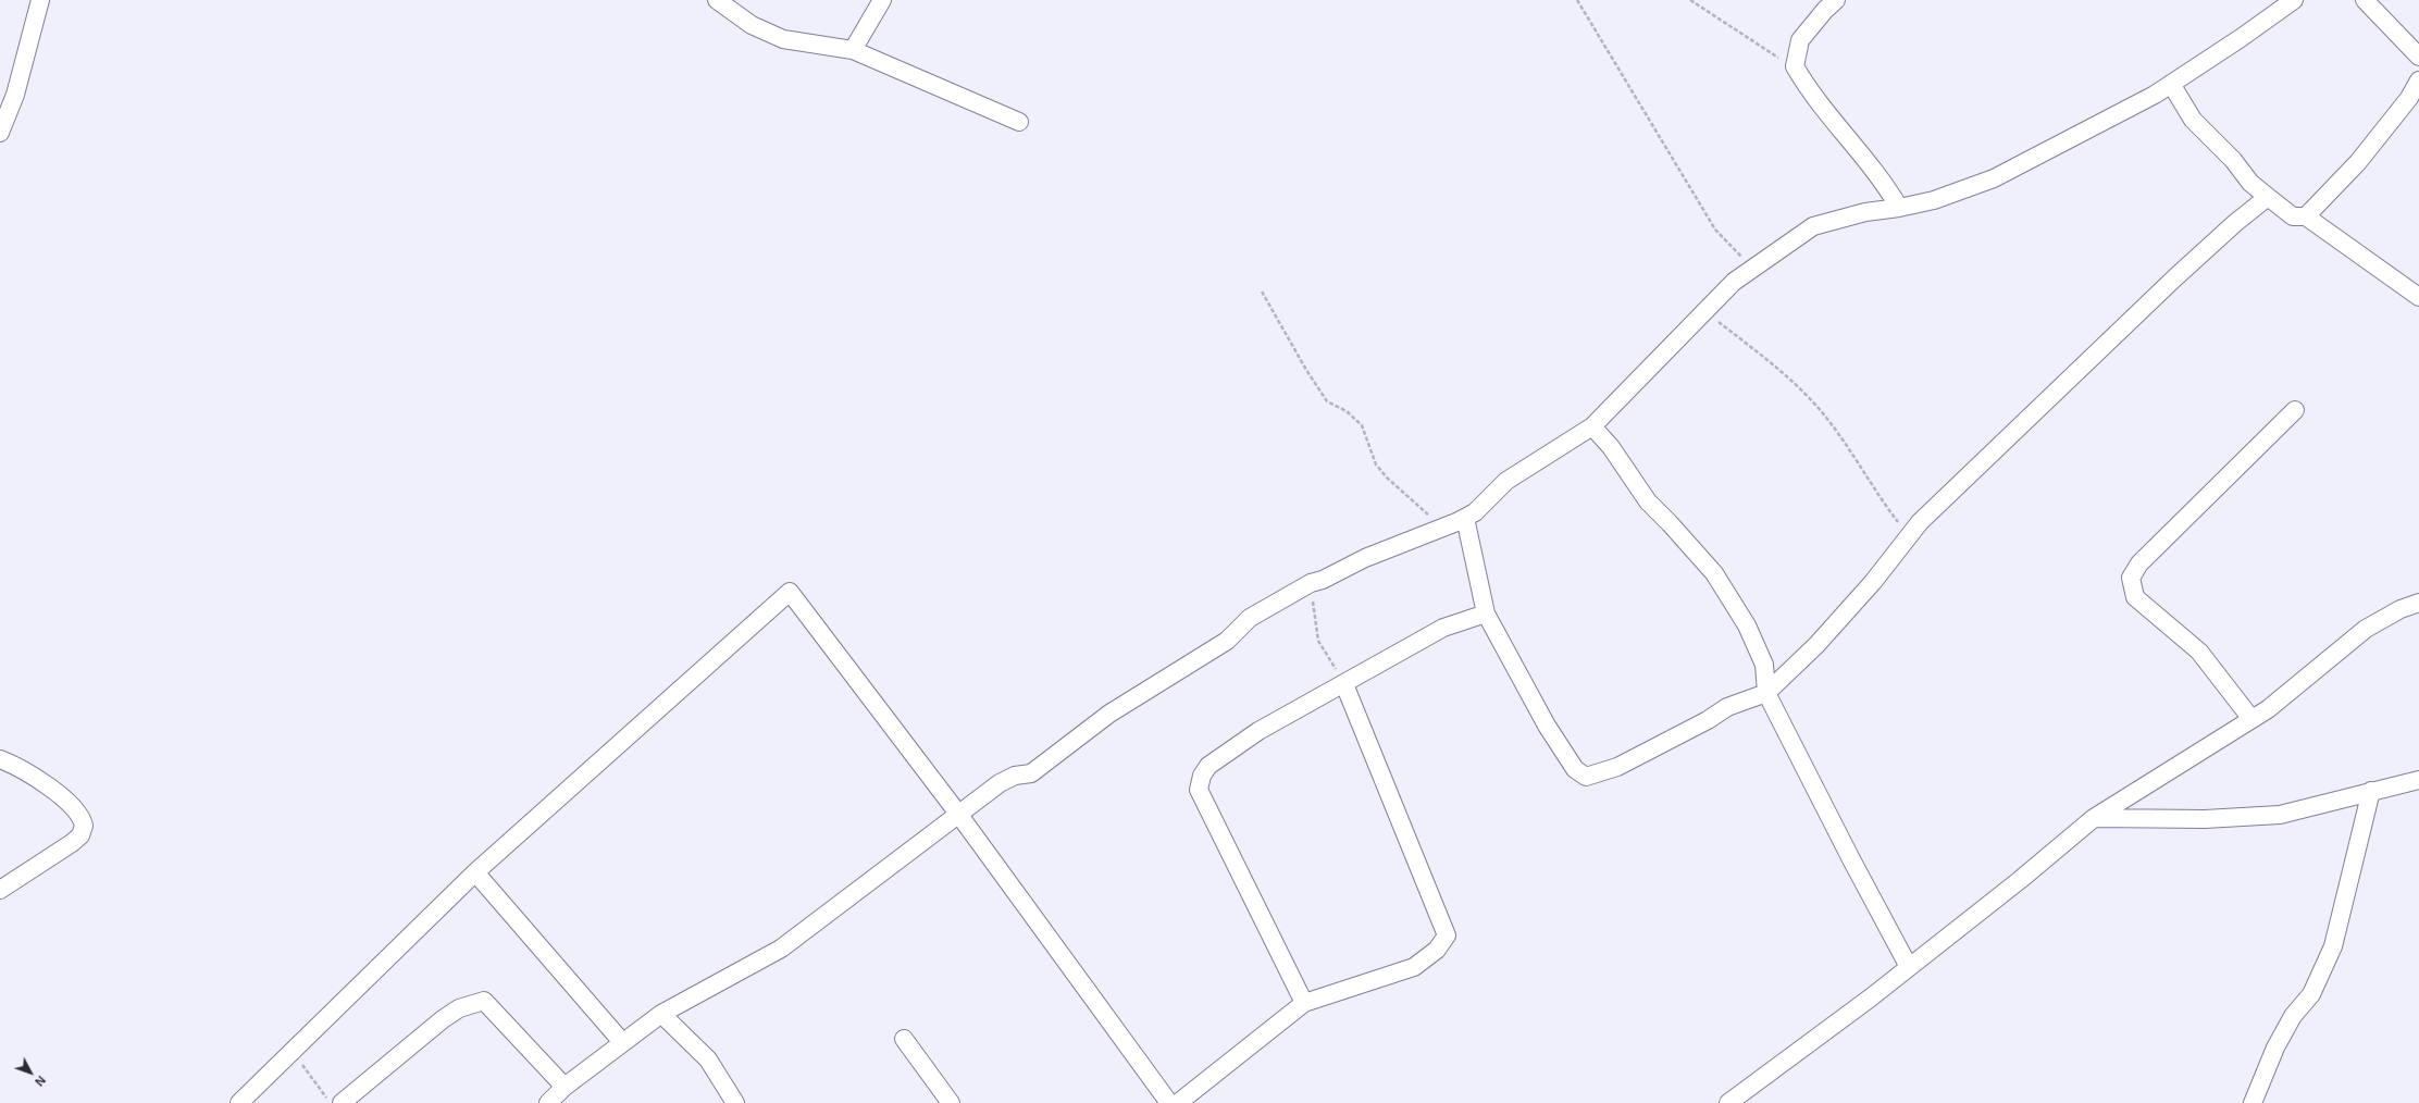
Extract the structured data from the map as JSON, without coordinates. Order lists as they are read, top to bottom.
{
  "north": "bottom right"
}
